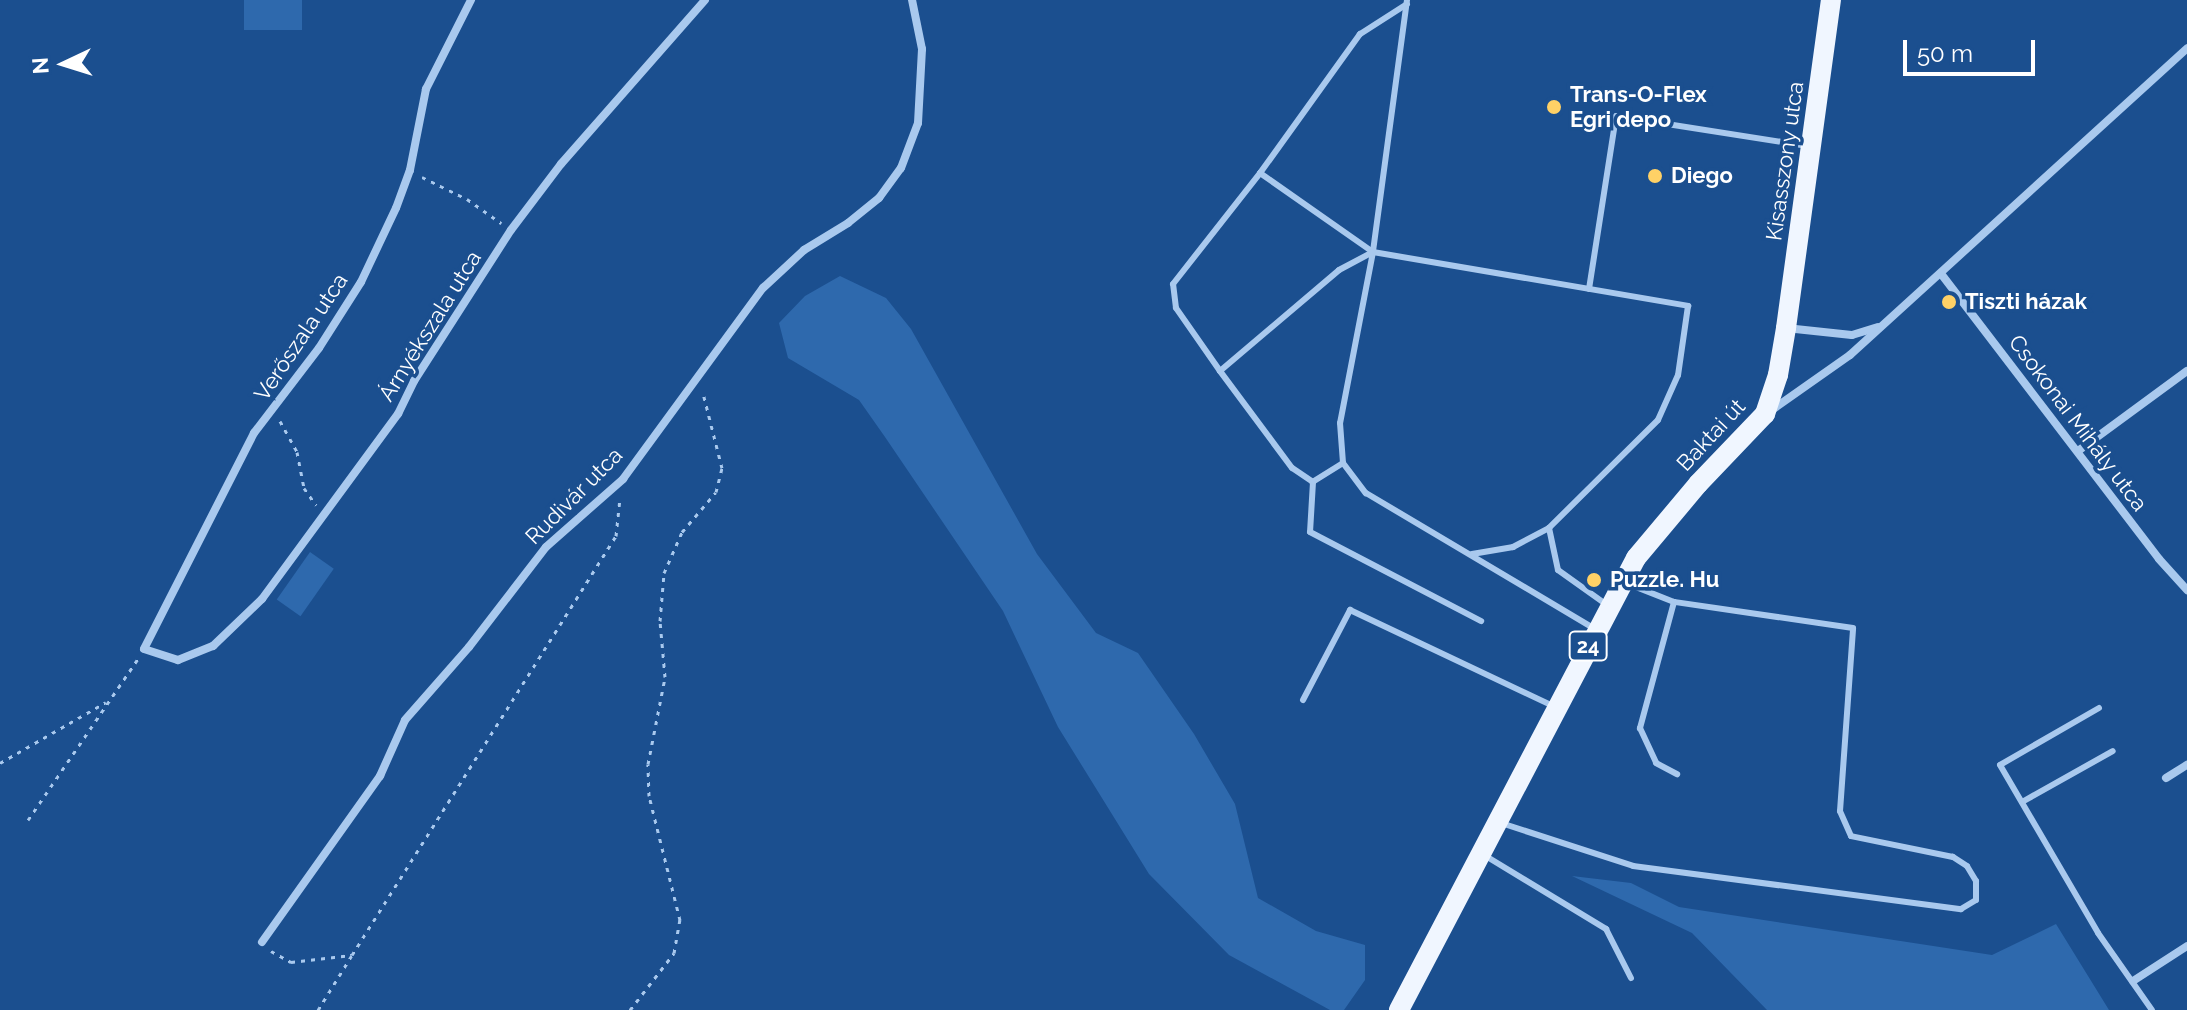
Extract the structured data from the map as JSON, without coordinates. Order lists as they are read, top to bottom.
{
  "streets": {
    "main road": ["Kisasszony utca", "Baktai út", "24"],
    "street": [
      "Árnyékszala utca",
      "Verőszala utca",
      "Csokonai Mihály utca",
      "Rudivár utca"
    ]
  },
  "crossings": [
    ["Kisasszony utca", "Baktai út"],
    ["Árnyékszala utca", "Verőszala utca"]
  ],
  "places": [
    "Trans-O-Flex Egri depo",
    "Diego",
    "Tiszti házak",
    "Puzzle. Hu"
  ],
  "scale_bar": "50 m",
  "north": "left"
}
